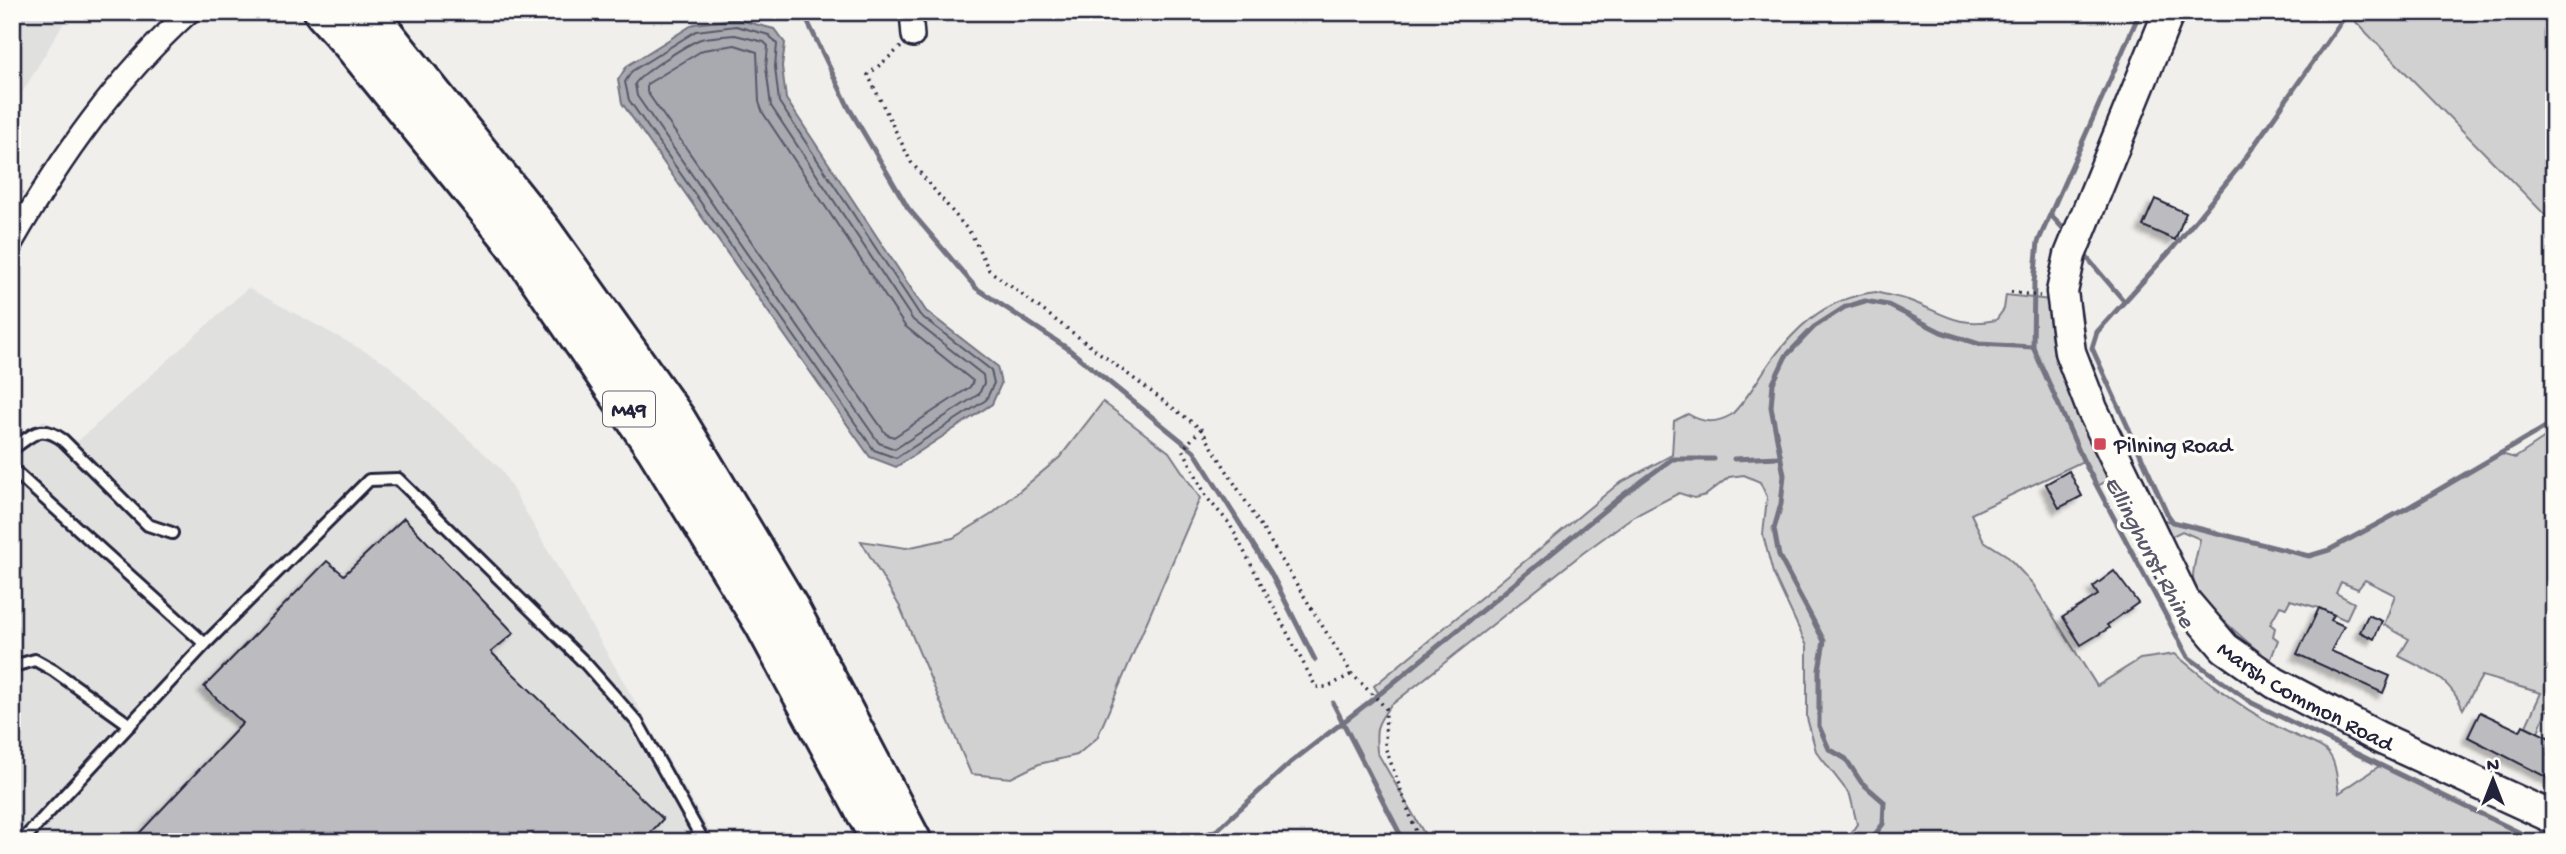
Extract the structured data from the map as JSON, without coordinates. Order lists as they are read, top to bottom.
{
  "streets": {
    "highway": ["M49"],
    "main road": ["Marsh Common Road"]
  },
  "water": ["Ellinghurst Rhine"],
  "places": {
    "transit": ["Pilning Road"]
  },
  "north": "top"
}
